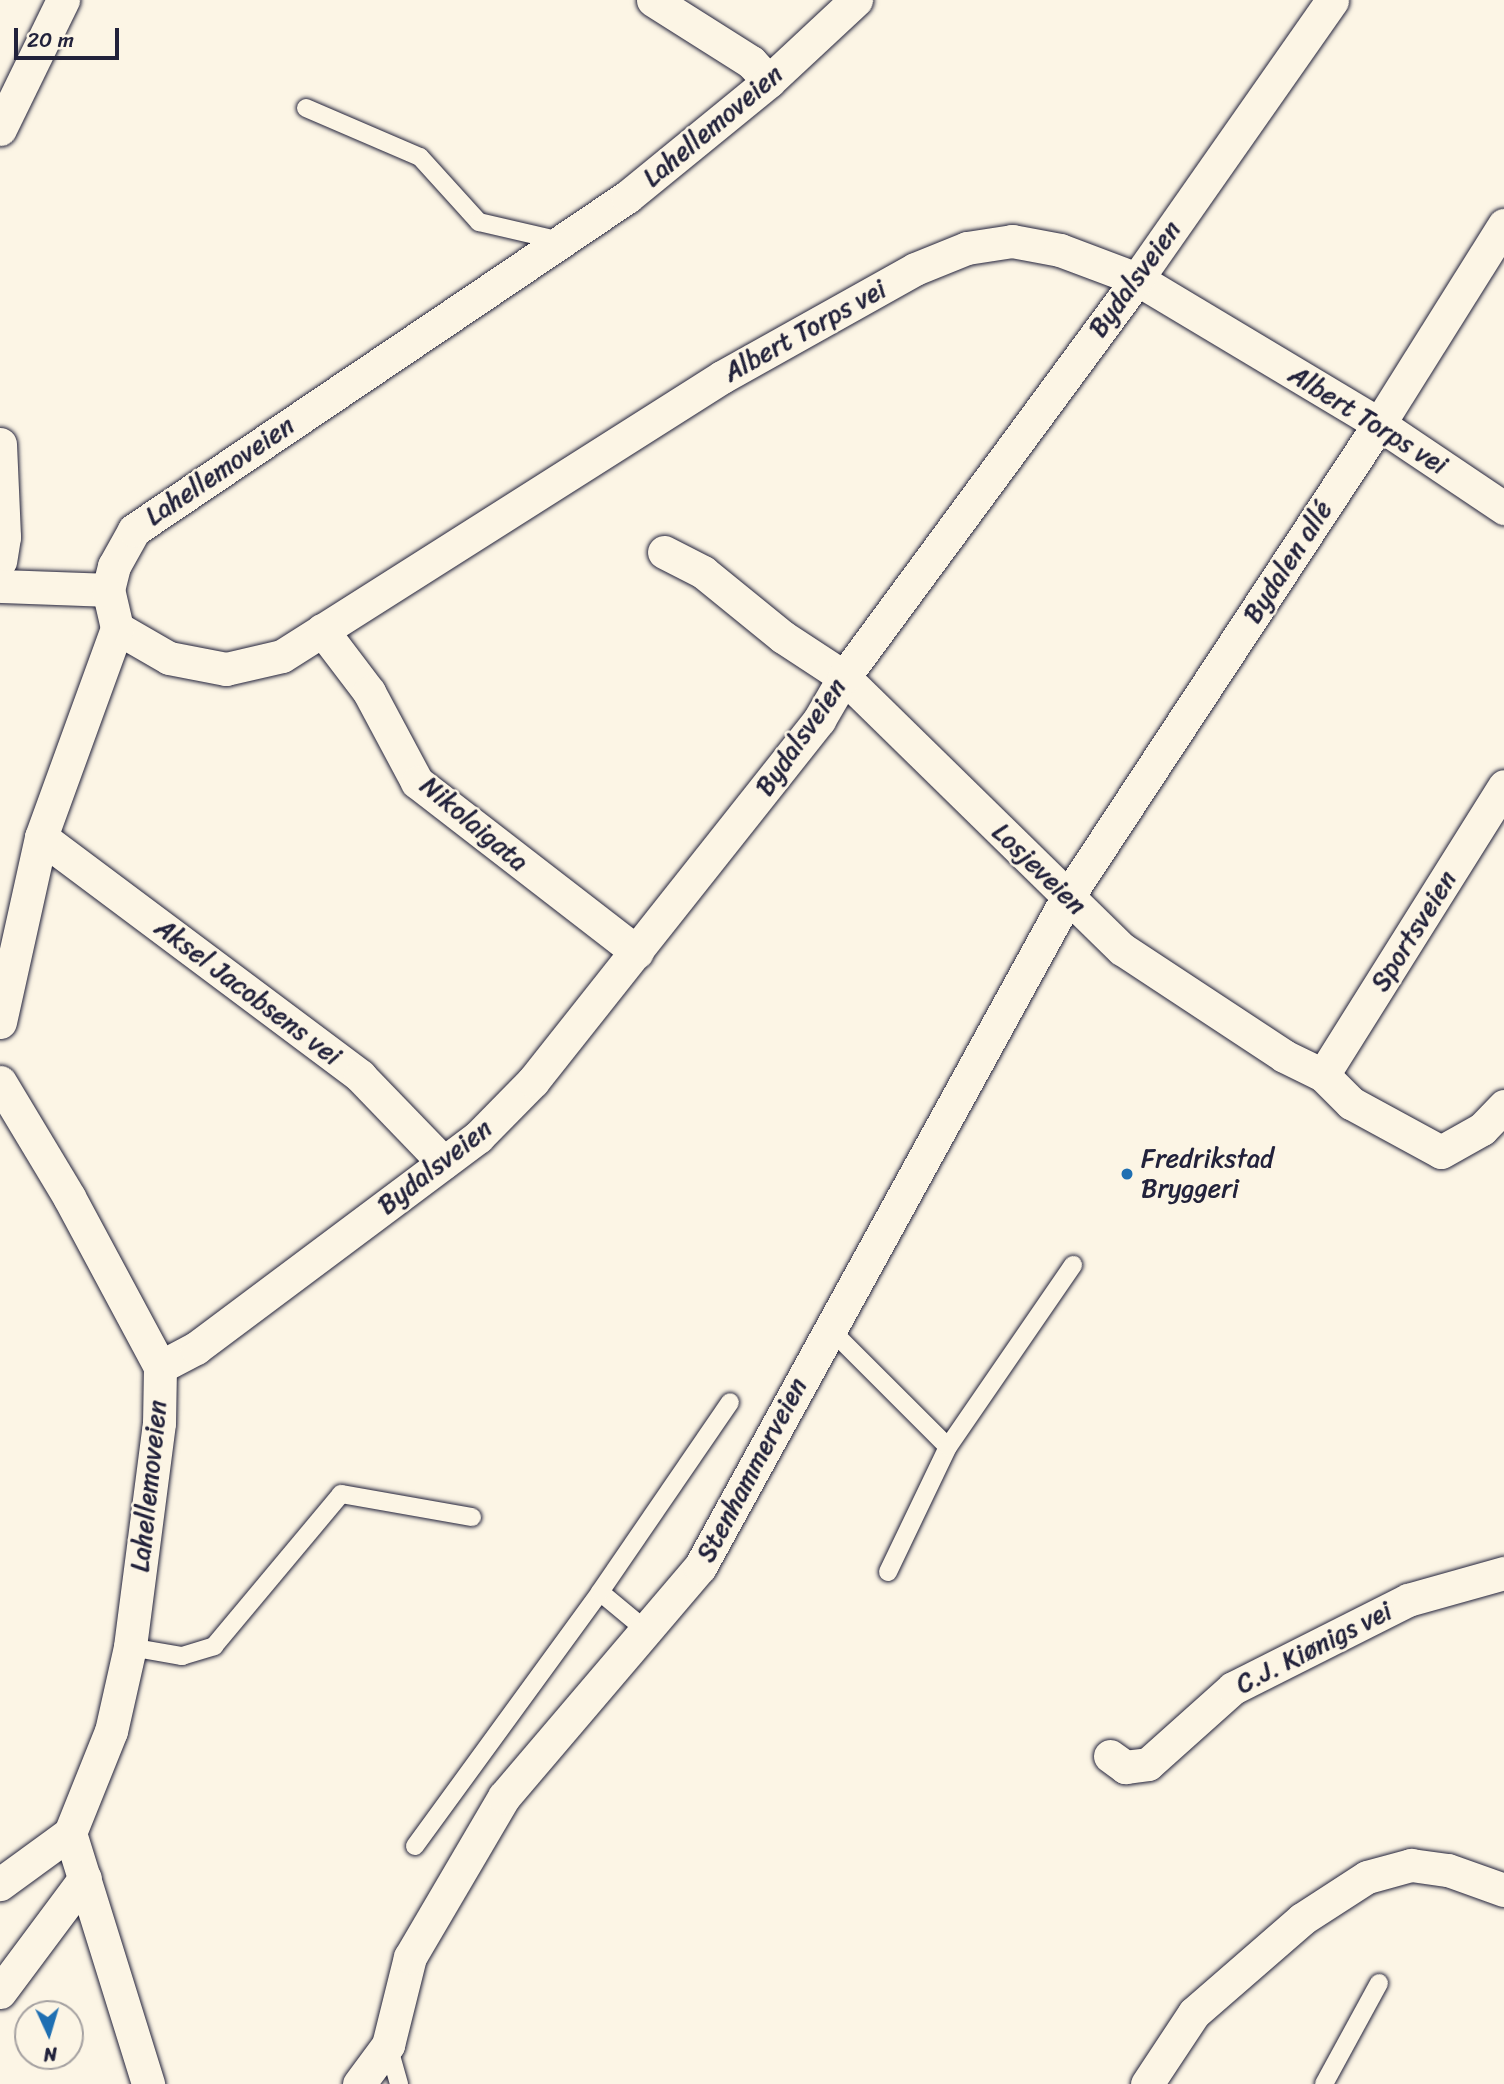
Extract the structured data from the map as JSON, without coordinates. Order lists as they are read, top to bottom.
{
  "streets": {
    "street": [
      "Lahellemoveien",
      "Bydalsveien",
      "Albert Torps vei",
      "Bydalen allé",
      "Nikolaigata",
      "Losjeveien",
      "Sportsveien",
      "Aksel Jacobsens vei",
      "Stenhammerveien",
      "C.J. Kiønigs vei"
    ]
  },
  "crossings": [
    ["Lahellemoveien", "Bydalsveien"],
    ["Bydalsveien", "Albert Torps vei"],
    ["Bydalsveien", "Nikolaigata"],
    ["Bydalsveien", "Losjeveien"],
    ["Bydalsveien", "Aksel Jacobsens vei"],
    ["Albert Torps vei", "Bydalen allé"],
    ["Albert Torps vei", "Nikolaigata"],
    ["Bydalen allé", "Losjeveien"],
    ["Bydalen allé", "Stenhammerveien"],
    ["Losjeveien", "Sportsveien"],
    ["Losjeveien", "Stenhammerveien"]
  ],
  "places": ["Fredrikstad Bryggeri"],
  "scale_bar": "20 m",
  "north": "bottom"
}
